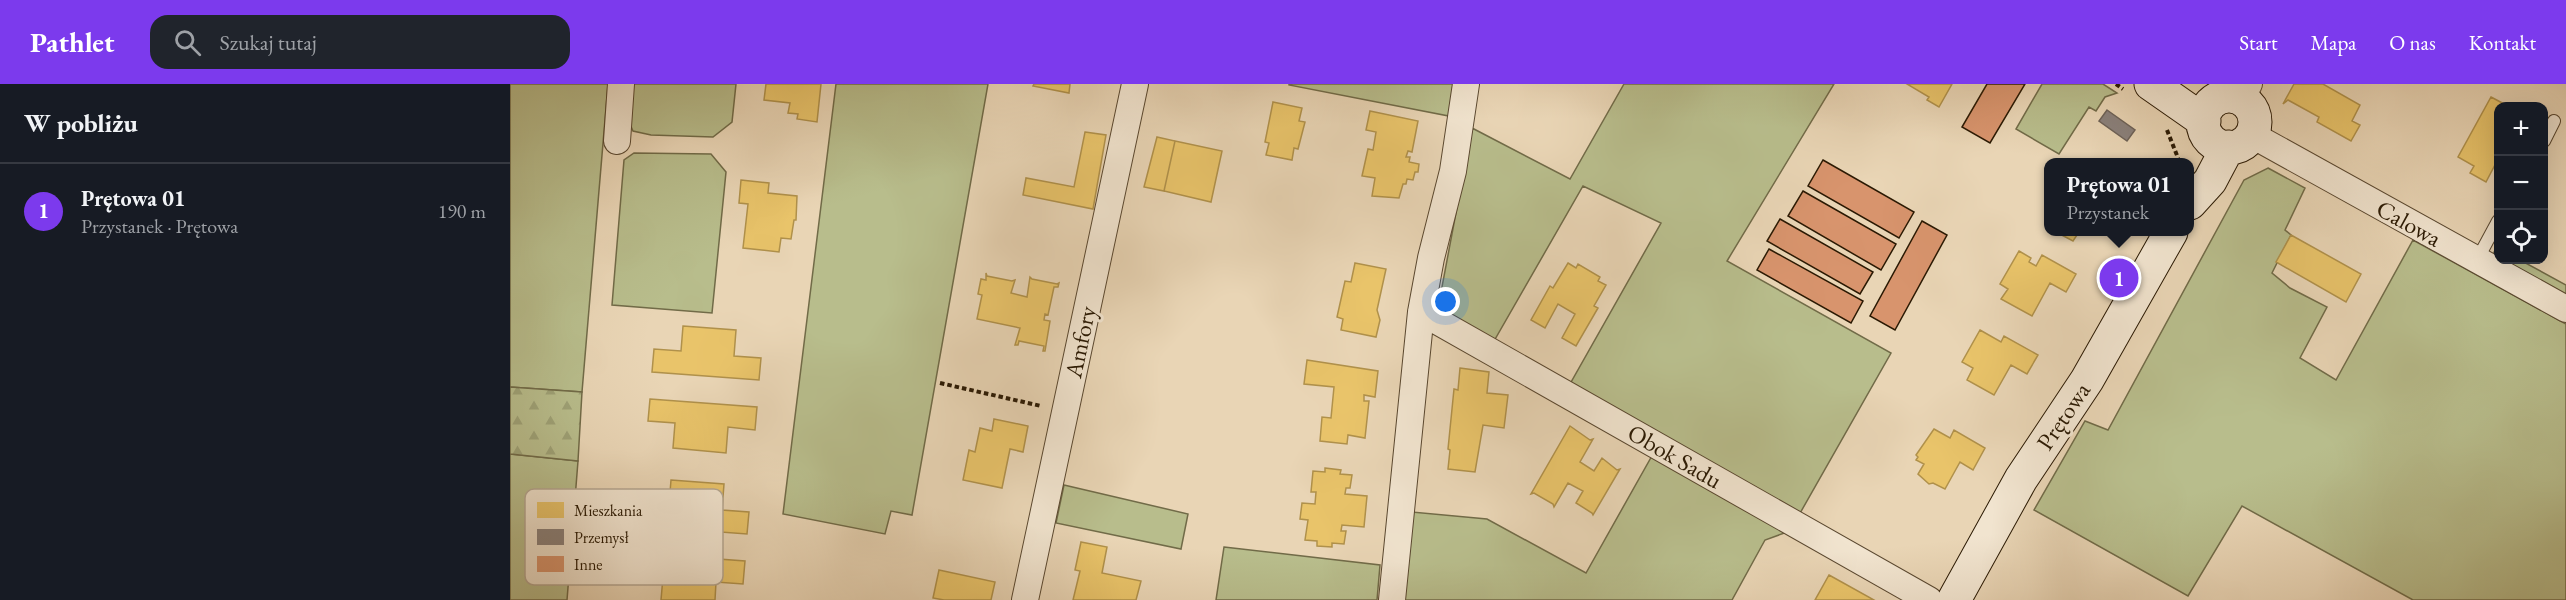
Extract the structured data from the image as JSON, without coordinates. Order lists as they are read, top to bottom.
{
  "streets": {
    "street": [
      "Calowa",
      "Amfory",
      "Prętowa",
      "Obok Sadu"
    ]
  },
  "legend": ["Mieszkania", "Przemysł", "Inne"],
  "page": {
    "header": "Pathlet",
    "search": "Szukaj tutaj",
    "nav": [
      "Start",
      "Mapa",
      "O nas",
      "Kontakt"
    ],
    "heading": "W pobliżu",
    "map_buttons": ["+", "−"],
    "popup": ["Prętowa 01", "Przystanek"],
    "list": [
      {
        "mark": "1",
        "name": "Prętowa 01",
        "note": "Przystanek · Prętowa",
        "value": "190 m"
      }
    ],
    "pins": "1"
  }
}
